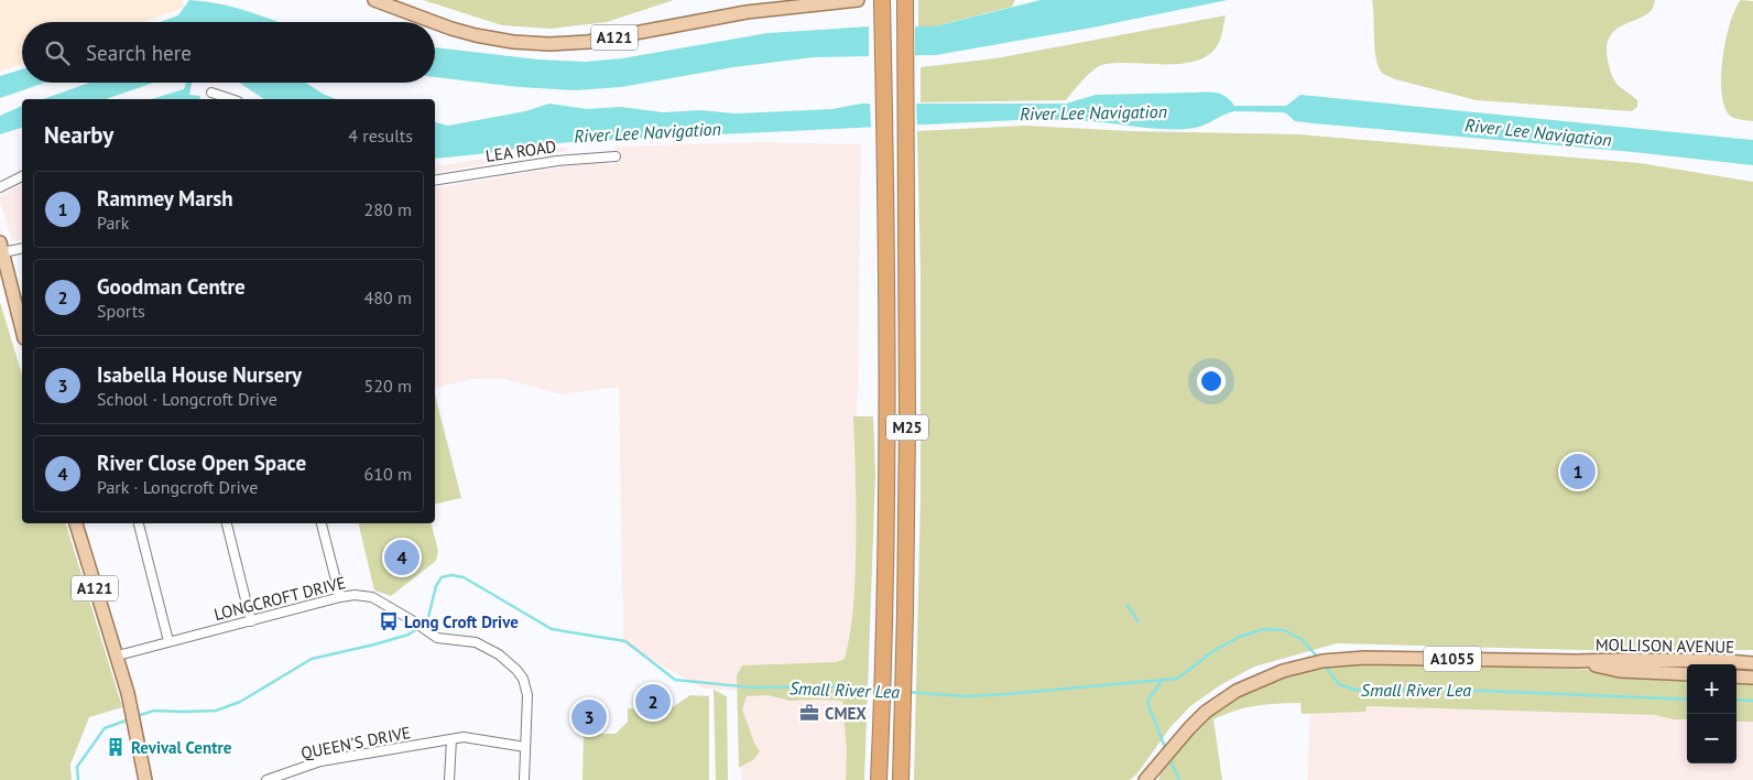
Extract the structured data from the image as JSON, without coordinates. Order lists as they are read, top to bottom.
{
  "streets": {
    "highway": ["M25"],
    "main road": ["A121", "MOLLISON AVENUE", "A1055"],
    "street": ["LEA ROAD", "LONGCROFT DRIVE", "QUEEN'S DRIVE"]
  },
  "crossings": [
    ["A121", "LONGCROFT DRIVE"],
    ["LONGCROFT DRIVE", "QUEEN'S DRIVE"]
  ],
  "water": ["River Lee Navigation", "Small River Lea"],
  "places": {
    "bus stop": ["Long Croft Drive"],
    "office": ["CMEX"],
    "building": ["Revival Centre"]
  },
  "page": {
    "search": "Search here",
    "heading": ["Nearby", "4 results"],
    "list": [
      {
        "mark": "1",
        "name": "Rammey Marsh",
        "note": "Park",
        "value": "280 m"
      },
      {
        "mark": "2",
        "name": "Goodman Centre",
        "note": "Sports",
        "value": "480 m"
      },
      {
        "mark": "3",
        "name": "Isabella House Nursery",
        "note": "School · Longcroft Drive",
        "value": "520 m"
      },
      {
        "mark": "4",
        "name": "River Close Open Space",
        "note": "Park · Longcroft Drive",
        "value": "610 m"
      }
    ],
    "pins": [
      "1",
      "4",
      "2",
      "3"
    ],
    "map_buttons": ["+", "−"]
  }
}
